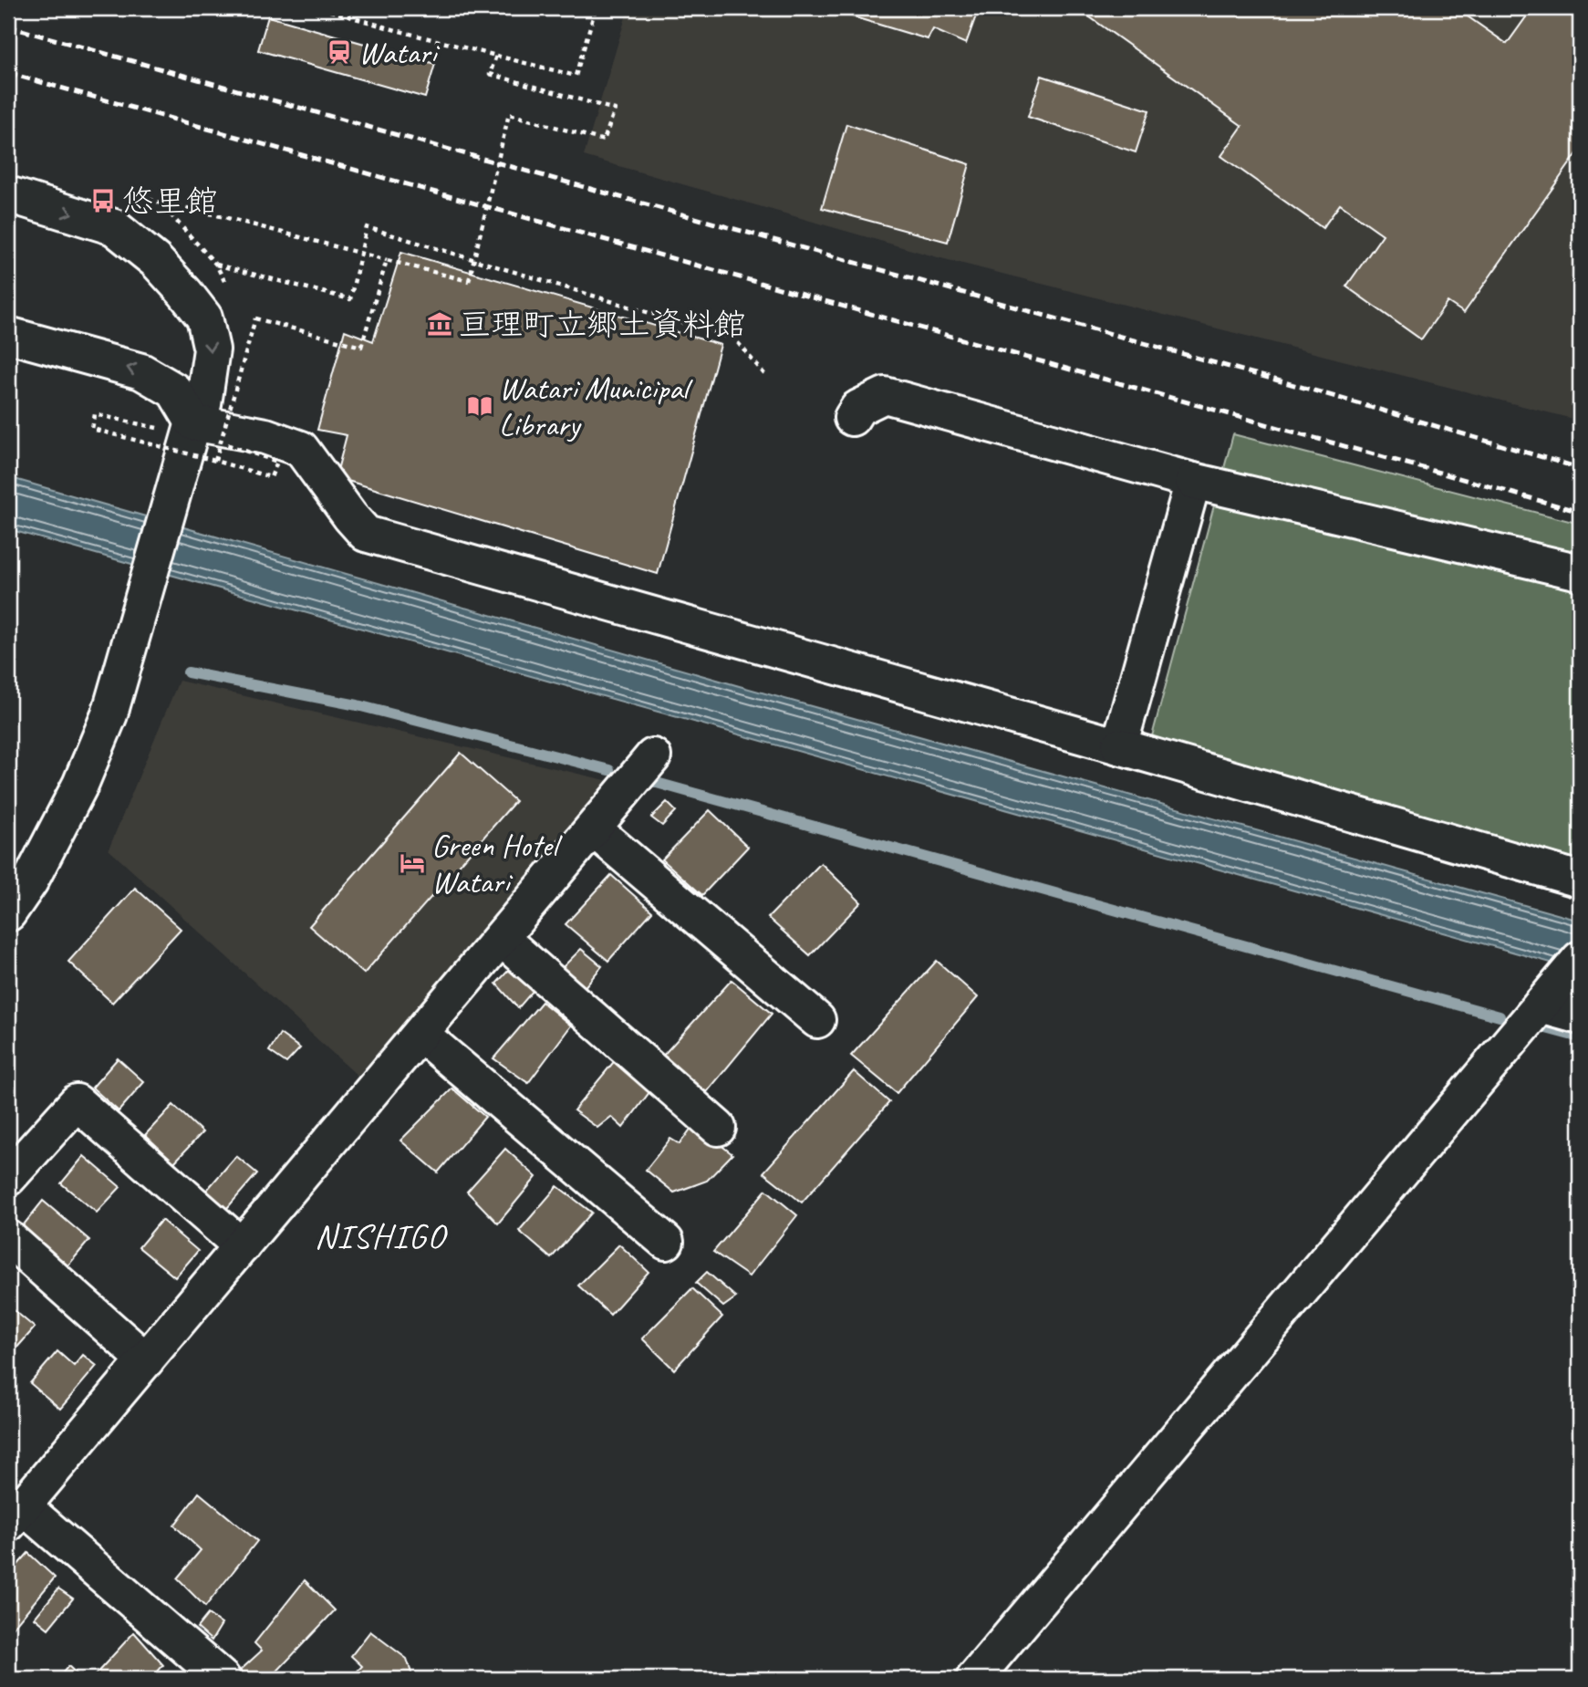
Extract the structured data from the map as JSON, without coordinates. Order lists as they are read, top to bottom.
{
  "districts": ["NISHIGO"],
  "places": {
    "station": ["Watari"],
    "bus stop": ["悠里館"],
    "museum": ["亘理町立郷土資料館"],
    "library": ["Watari Municipal Library"],
    "hotel": ["Green Hotel Watari"]
  }
}
